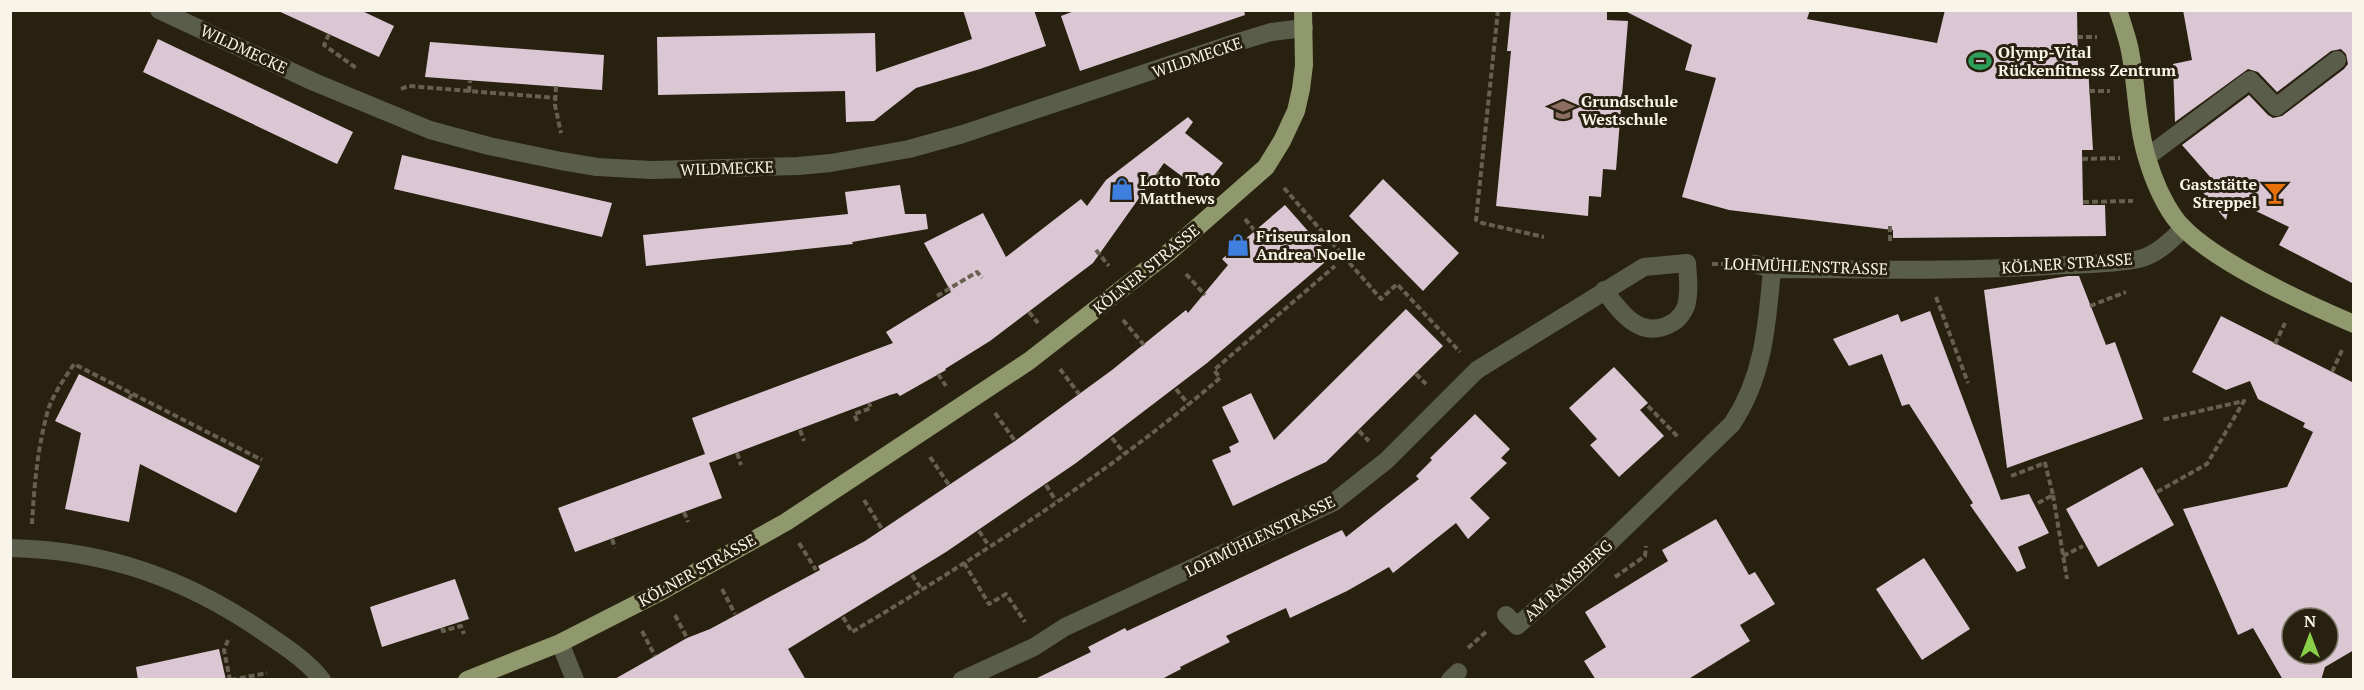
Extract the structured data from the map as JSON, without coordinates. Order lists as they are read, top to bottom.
{
  "streets": {
    "main road": ["KÖLNER STRASSE"],
    "street": ["WILDMECKE", "LOHMÜHLENSTRASSE", "AM RAMSBERG"]
  },
  "crossings": [
    ["WILDMECKE", "KÖLNER STRASSE"],
    ["KÖLNER STRASSE", "LOHMÜHLENSTRASSE"],
    ["LOHMÜHLENSTRASSE", "AM RAMSBERG"]
  ],
  "places": {
    "sports": ["Olymp-Vital Rückenfitness Zentrum"],
    "school or university": ["Grundschule Westschule"],
    "shop": ["Lotto Toto Matthews", "Friseursalon Andrea Noelle"],
    "bar": ["Gaststätte Streppel"]
  },
  "north": "top"
}
